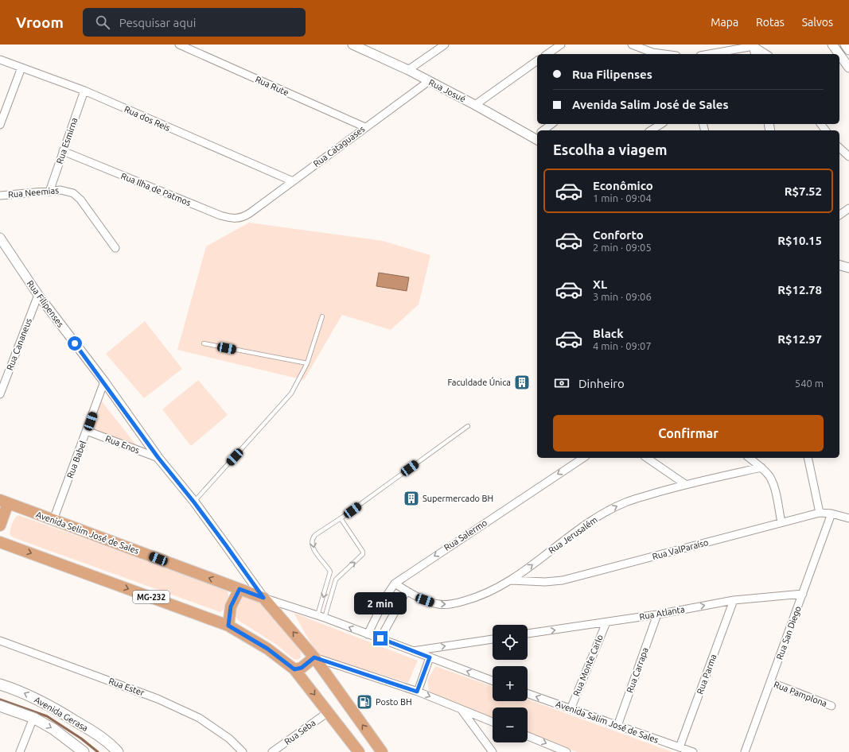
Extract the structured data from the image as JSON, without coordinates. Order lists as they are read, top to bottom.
{
  "streets": {
    "main road": ["Avenida Selim José de Sales", "MG-232", "Avenida Gerasa"],
    "street": [
      "Rua Rute",
      "Rua Josué",
      "Rua dos Reis",
      "Rua Esmirna",
      "Rua Cataguases",
      "Rua Ilha de Patmos",
      "Rua Neemias",
      "Rua Filipenses",
      "Rua Cananeus",
      "Rua Enos",
      "Rua Babel",
      "Rua Salermo",
      "Rua Jerusalém",
      "Rua ValParaíso",
      "Rua Atlanta",
      "Rua San Diego",
      "Rua Monte Carlo",
      "Rua Carrapa",
      "Rua Parma",
      "Rua Ester",
      "Rua Pamplona",
      "Avenida Salim José de Sales",
      "Rua Seba"
    ]
  },
  "crossings": [
    ["Rua Rute", "Rua Cataguases"],
    ["Rua Josué", "Rua Cataguases"],
    ["Rua dos Reis", "Rua Esmirna"],
    ["Rua dos Reis", "Rua Cataguases"],
    ["Rua Esmirna", "Rua Ilha de Patmos"],
    ["Rua Esmirna", "Rua Neemias"],
    ["Rua Cataguases", "Rua Ilha de Patmos"],
    ["Rua Filipenses", "Rua Cananeus"],
    ["Rua Filipenses", "Rua Enos"],
    ["Rua Filipenses", "Rua Babel"],
    ["Rua Filipenses", "Avenida Selim José de Sales"],
    ["Rua Enos", "Rua Babel"],
    ["Rua Babel", "Avenida Selim José de Sales"],
    ["Rua Salermo", "Rua Jerusalém"],
    ["Rua Jerusalém", "Rua ValParaíso"],
    ["Rua ValParaíso", "Rua San Diego"],
    ["MG-232", "Rua Seba"],
    ["Rua Atlanta", "Rua San Diego"],
    ["Rua Atlanta", "Rua Monte Carlo"],
    ["Rua Atlanta", "Rua Carrapa"],
    ["Rua Atlanta", "Rua Parma"],
    ["Rua San Diego", "Rua Pamplona"],
    ["Rua Monte Carlo", "Avenida Salim José de Sales"],
    ["Rua Carrapa", "Avenida Salim José de Sales"],
    ["Rua Parma", "Avenida Salim José de Sales"]
  ],
  "one_way": ["Rua Salermo", "Rua Jerusalém", "Rua Atlanta"],
  "places": {
    "building": ["Faculdade Única", "Supermercado BH"],
    "fuel station": ["Posto BH"]
  },
  "page": {
    "header": "Vroom",
    "search": "Pesquisar aqui",
    "nav": ["Mapa", "Rotas", "Salvos"],
    "banner": ["Rua Filipenses", "Avenida Salim José de Sales"],
    "heading": "Escolha a viagem",
    "list": [
      {
        "name": "Econômico",
        "note": "1 min · 09:04",
        "value": "R$7.52"
      },
      {
        "name": "Conforto",
        "note": "2 min · 09:05",
        "value": "R$10.15"
      },
      {
        "name": "XL",
        "note": "3 min · 09:06",
        "value": "R$12.78"
      },
      {
        "name": "Black",
        "note": "4 min · 09:07",
        "value": "R$12.97"
      }
    ],
    "pay": ["Dinheiro", "540 m"],
    "buttons": "Confirmar",
    "bubble": "2 min",
    "map_buttons": ["+", "−"]
  }
}
